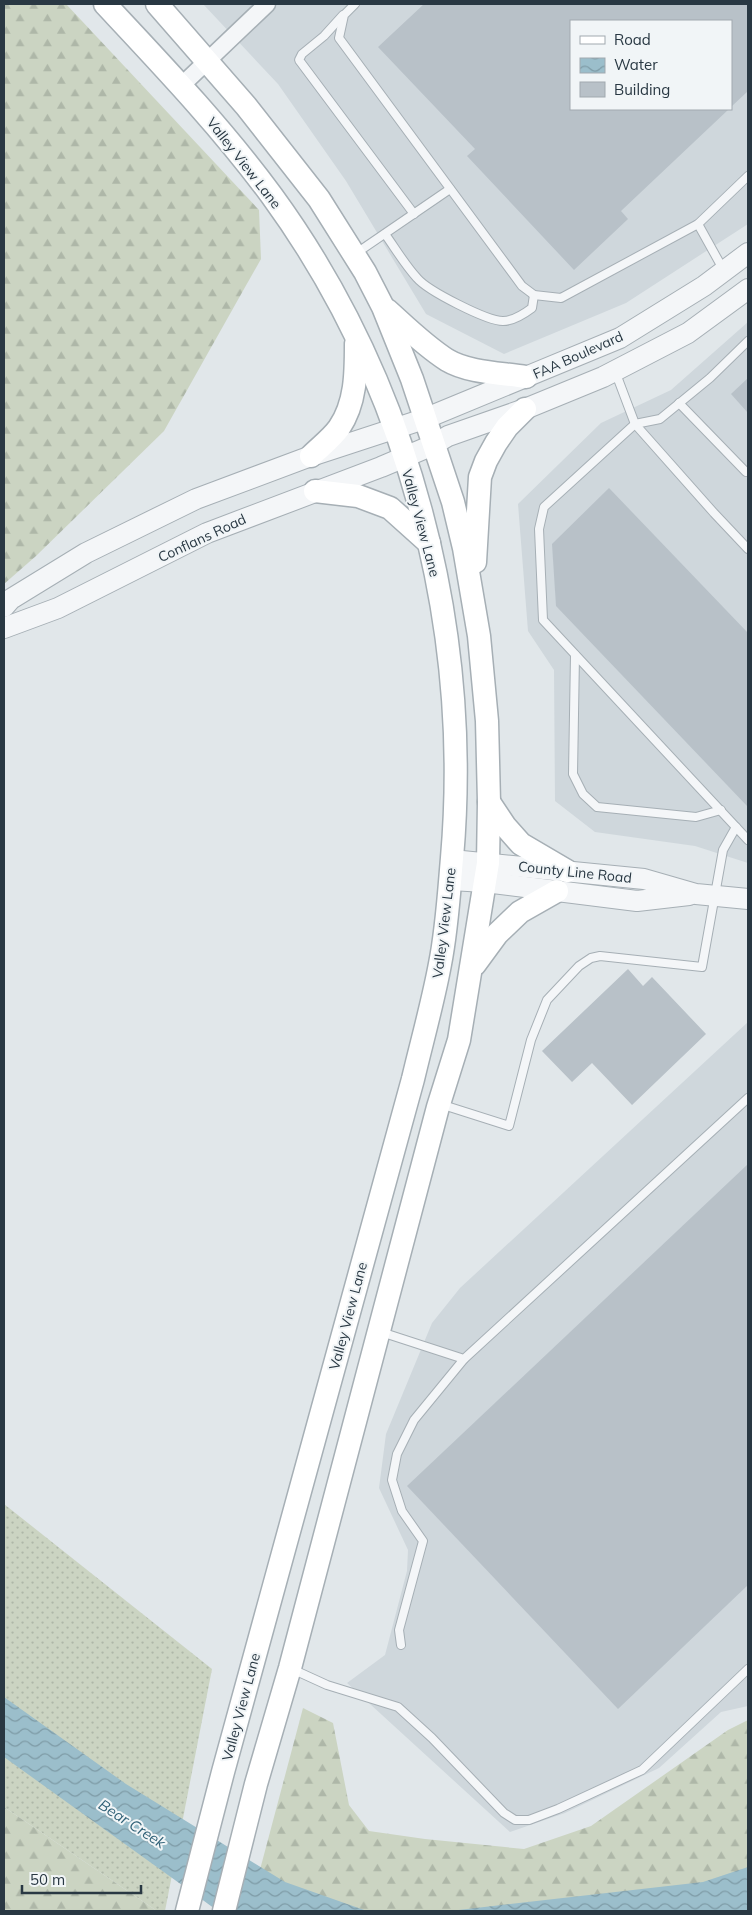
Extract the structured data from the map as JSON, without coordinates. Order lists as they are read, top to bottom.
{
  "streets": {
    "main road": ["Valley View Lane"],
    "street": ["FAA Boulevard", "Conflans Road", "County Line Road"]
  },
  "crossings": [
    ["Valley View Lane", "FAA Boulevard"],
    ["Valley View Lane", "Conflans Road"],
    ["Valley View Lane", "County Line Road"],
    ["FAA Boulevard", "Conflans Road"]
  ],
  "water": ["Bear Creek"],
  "legend": ["Road", "Water", "Building"],
  "scale_bar": "50 m"
}
